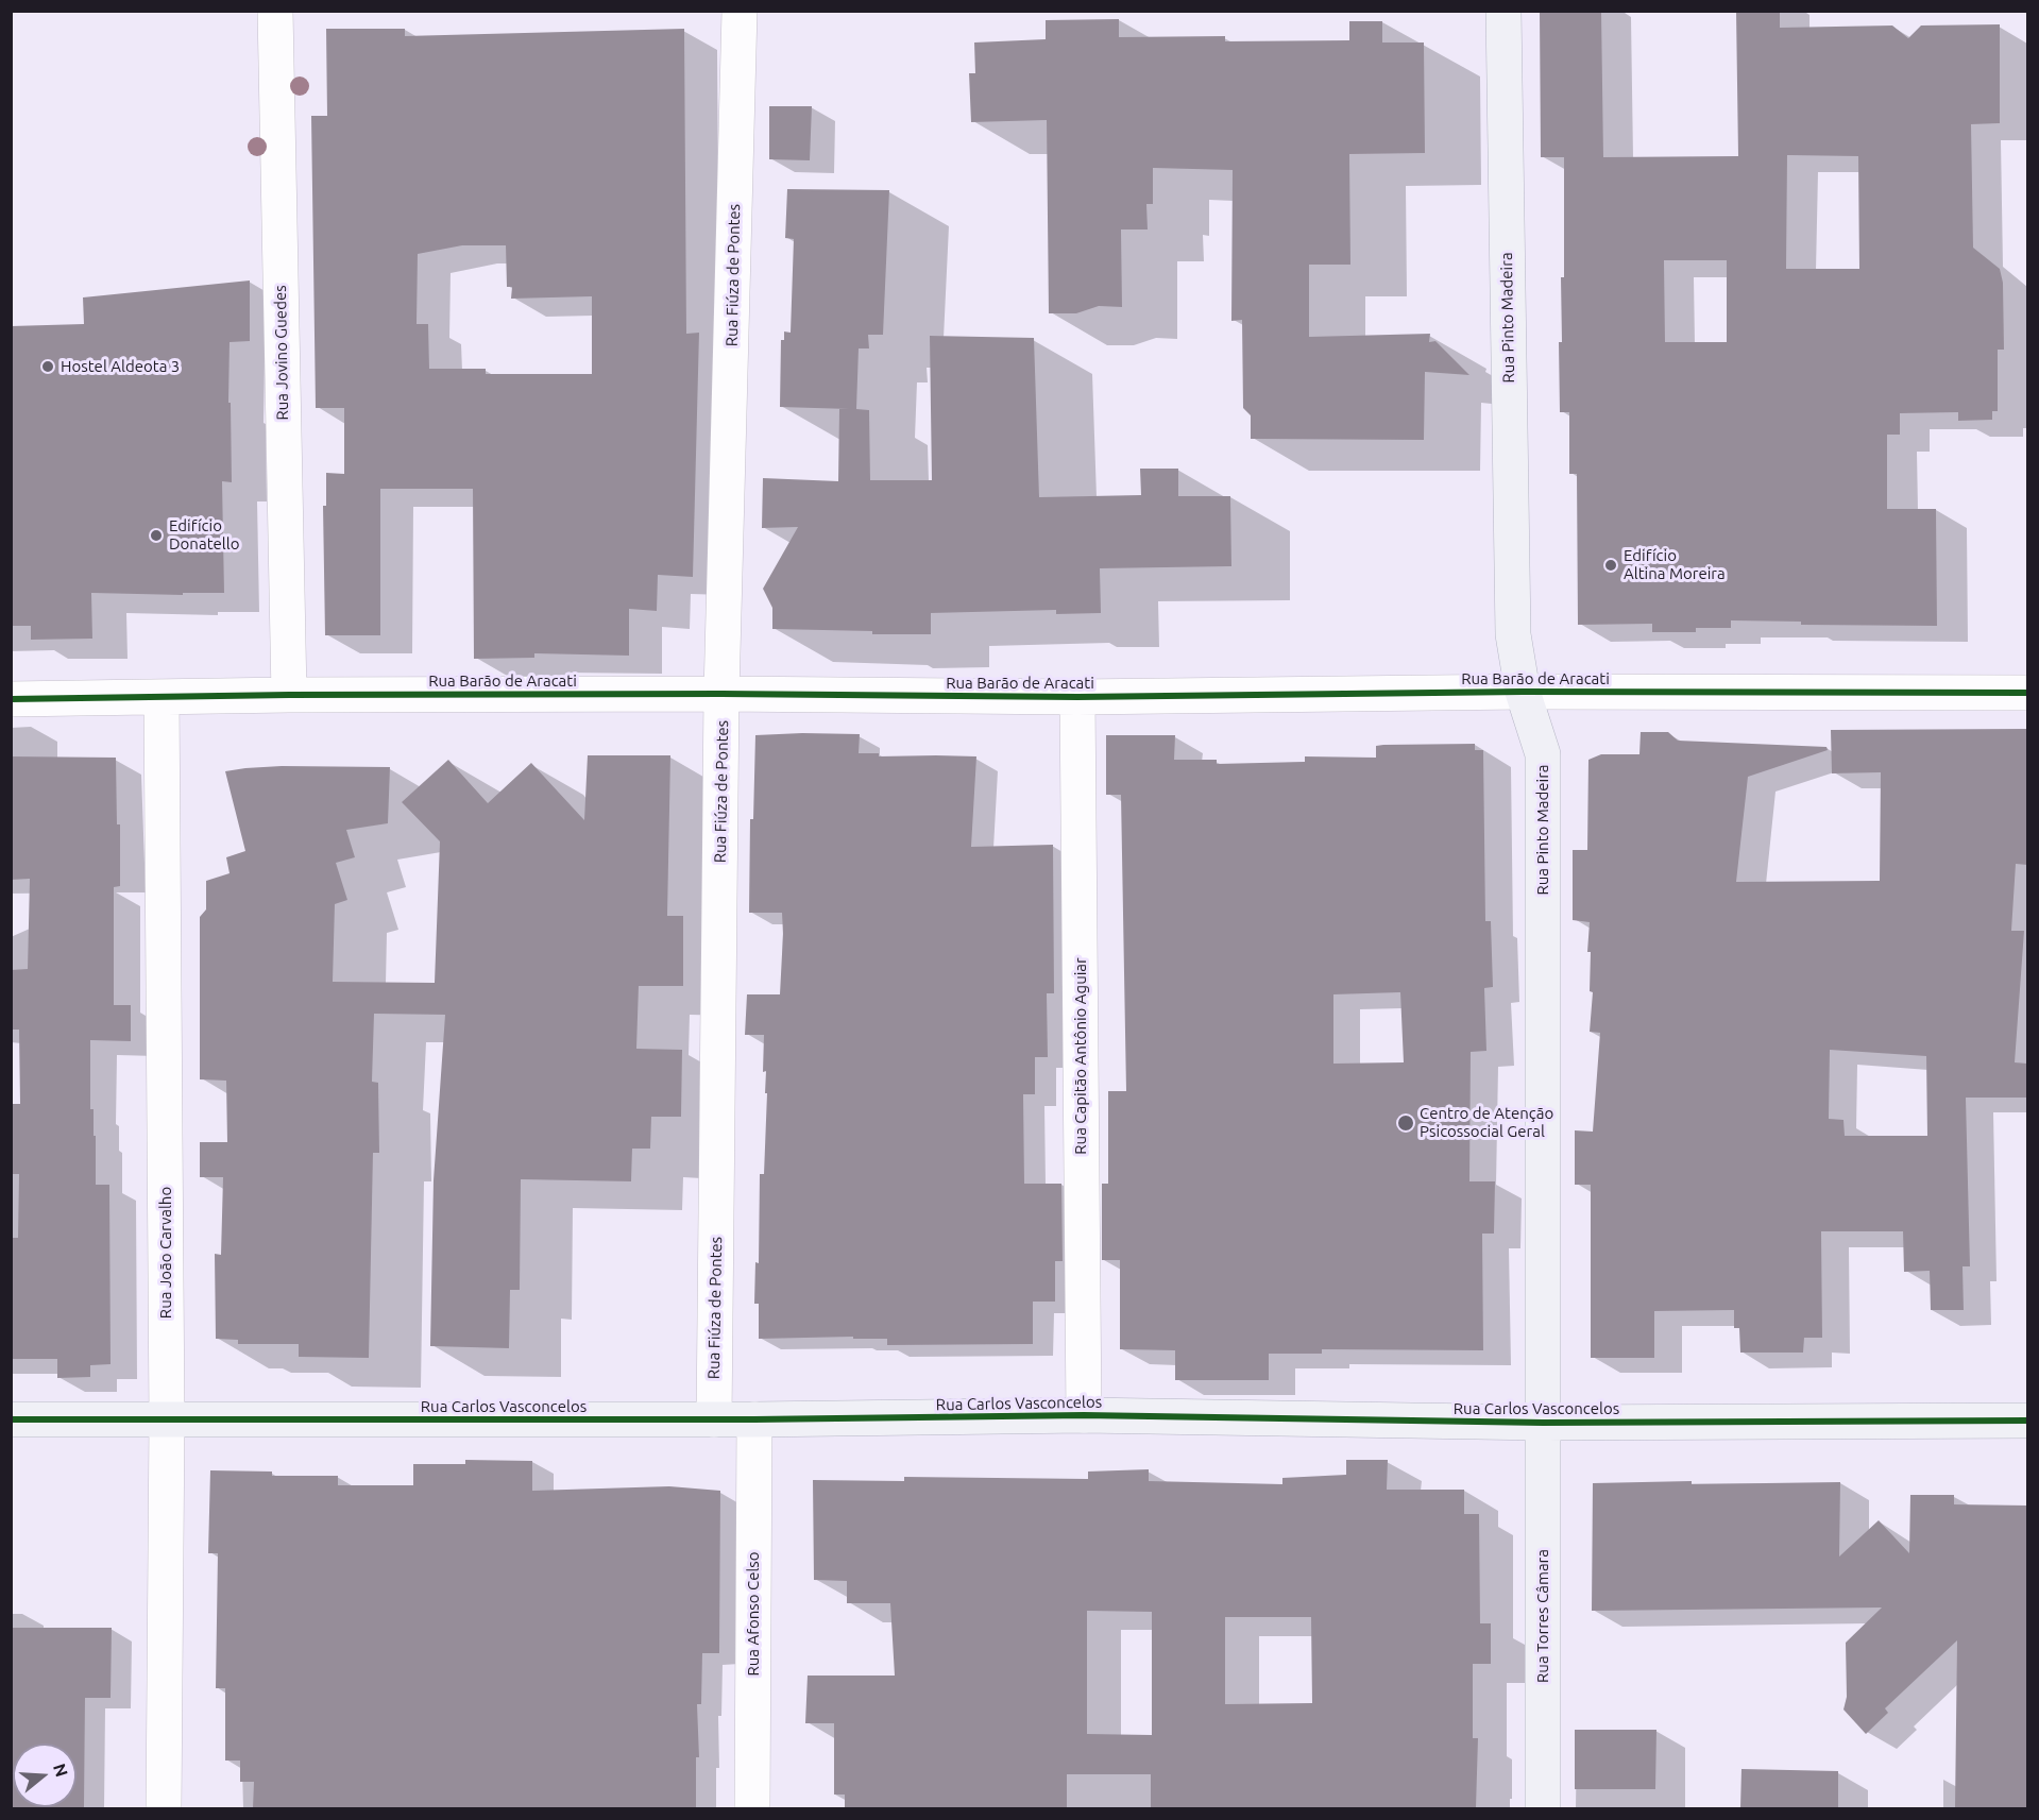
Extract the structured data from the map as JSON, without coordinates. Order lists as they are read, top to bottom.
{
  "streets": {
    "main road": ["Rua Pinto Madeira", "Rua Carlos Vasconcelos", "Rua Torres Câmara"],
    "street": [
      "Rua Fiúza de Pontes",
      "Rua Jovino Guedes",
      "Rua Barão de Aracati",
      "Rua Capitão Antônio Aguiar",
      "Rua João Carvalho",
      "Rua Afonso Celso"
    ]
  },
  "crossings": [
    ["Rua Fiúza de Pontes", "Rua Barão de Aracati"],
    ["Rua Fiúza de Pontes", "Rua Carlos Vasconcelos"],
    ["Rua Pinto Madeira", "Rua Barão de Aracati"],
    ["Rua Pinto Madeira", "Rua Carlos Vasconcelos"],
    ["Rua Pinto Madeira", "Rua Torres Câmara"],
    ["Rua Jovino Guedes", "Rua Barão de Aracati"],
    ["Rua Barão de Aracati", "Rua Capitão Antônio Aguiar"],
    ["Rua Barão de Aracati", "Rua João Carvalho"],
    ["Rua Capitão Antônio Aguiar", "Rua Carlos Vasconcelos"],
    ["Rua João Carvalho", "Rua Carlos Vasconcelos"],
    ["Rua Carlos Vasconcelos", "Rua Afonso Celso"],
    ["Rua Carlos Vasconcelos", "Rua Torres Câmara"]
  ],
  "places": [
    "Hostel Aldeota 3",
    "Edifício Donatello",
    "Edifício Altina Moreira",
    "Centro de Atenção Psicossocial Geral"
  ],
  "north": "right"
}
